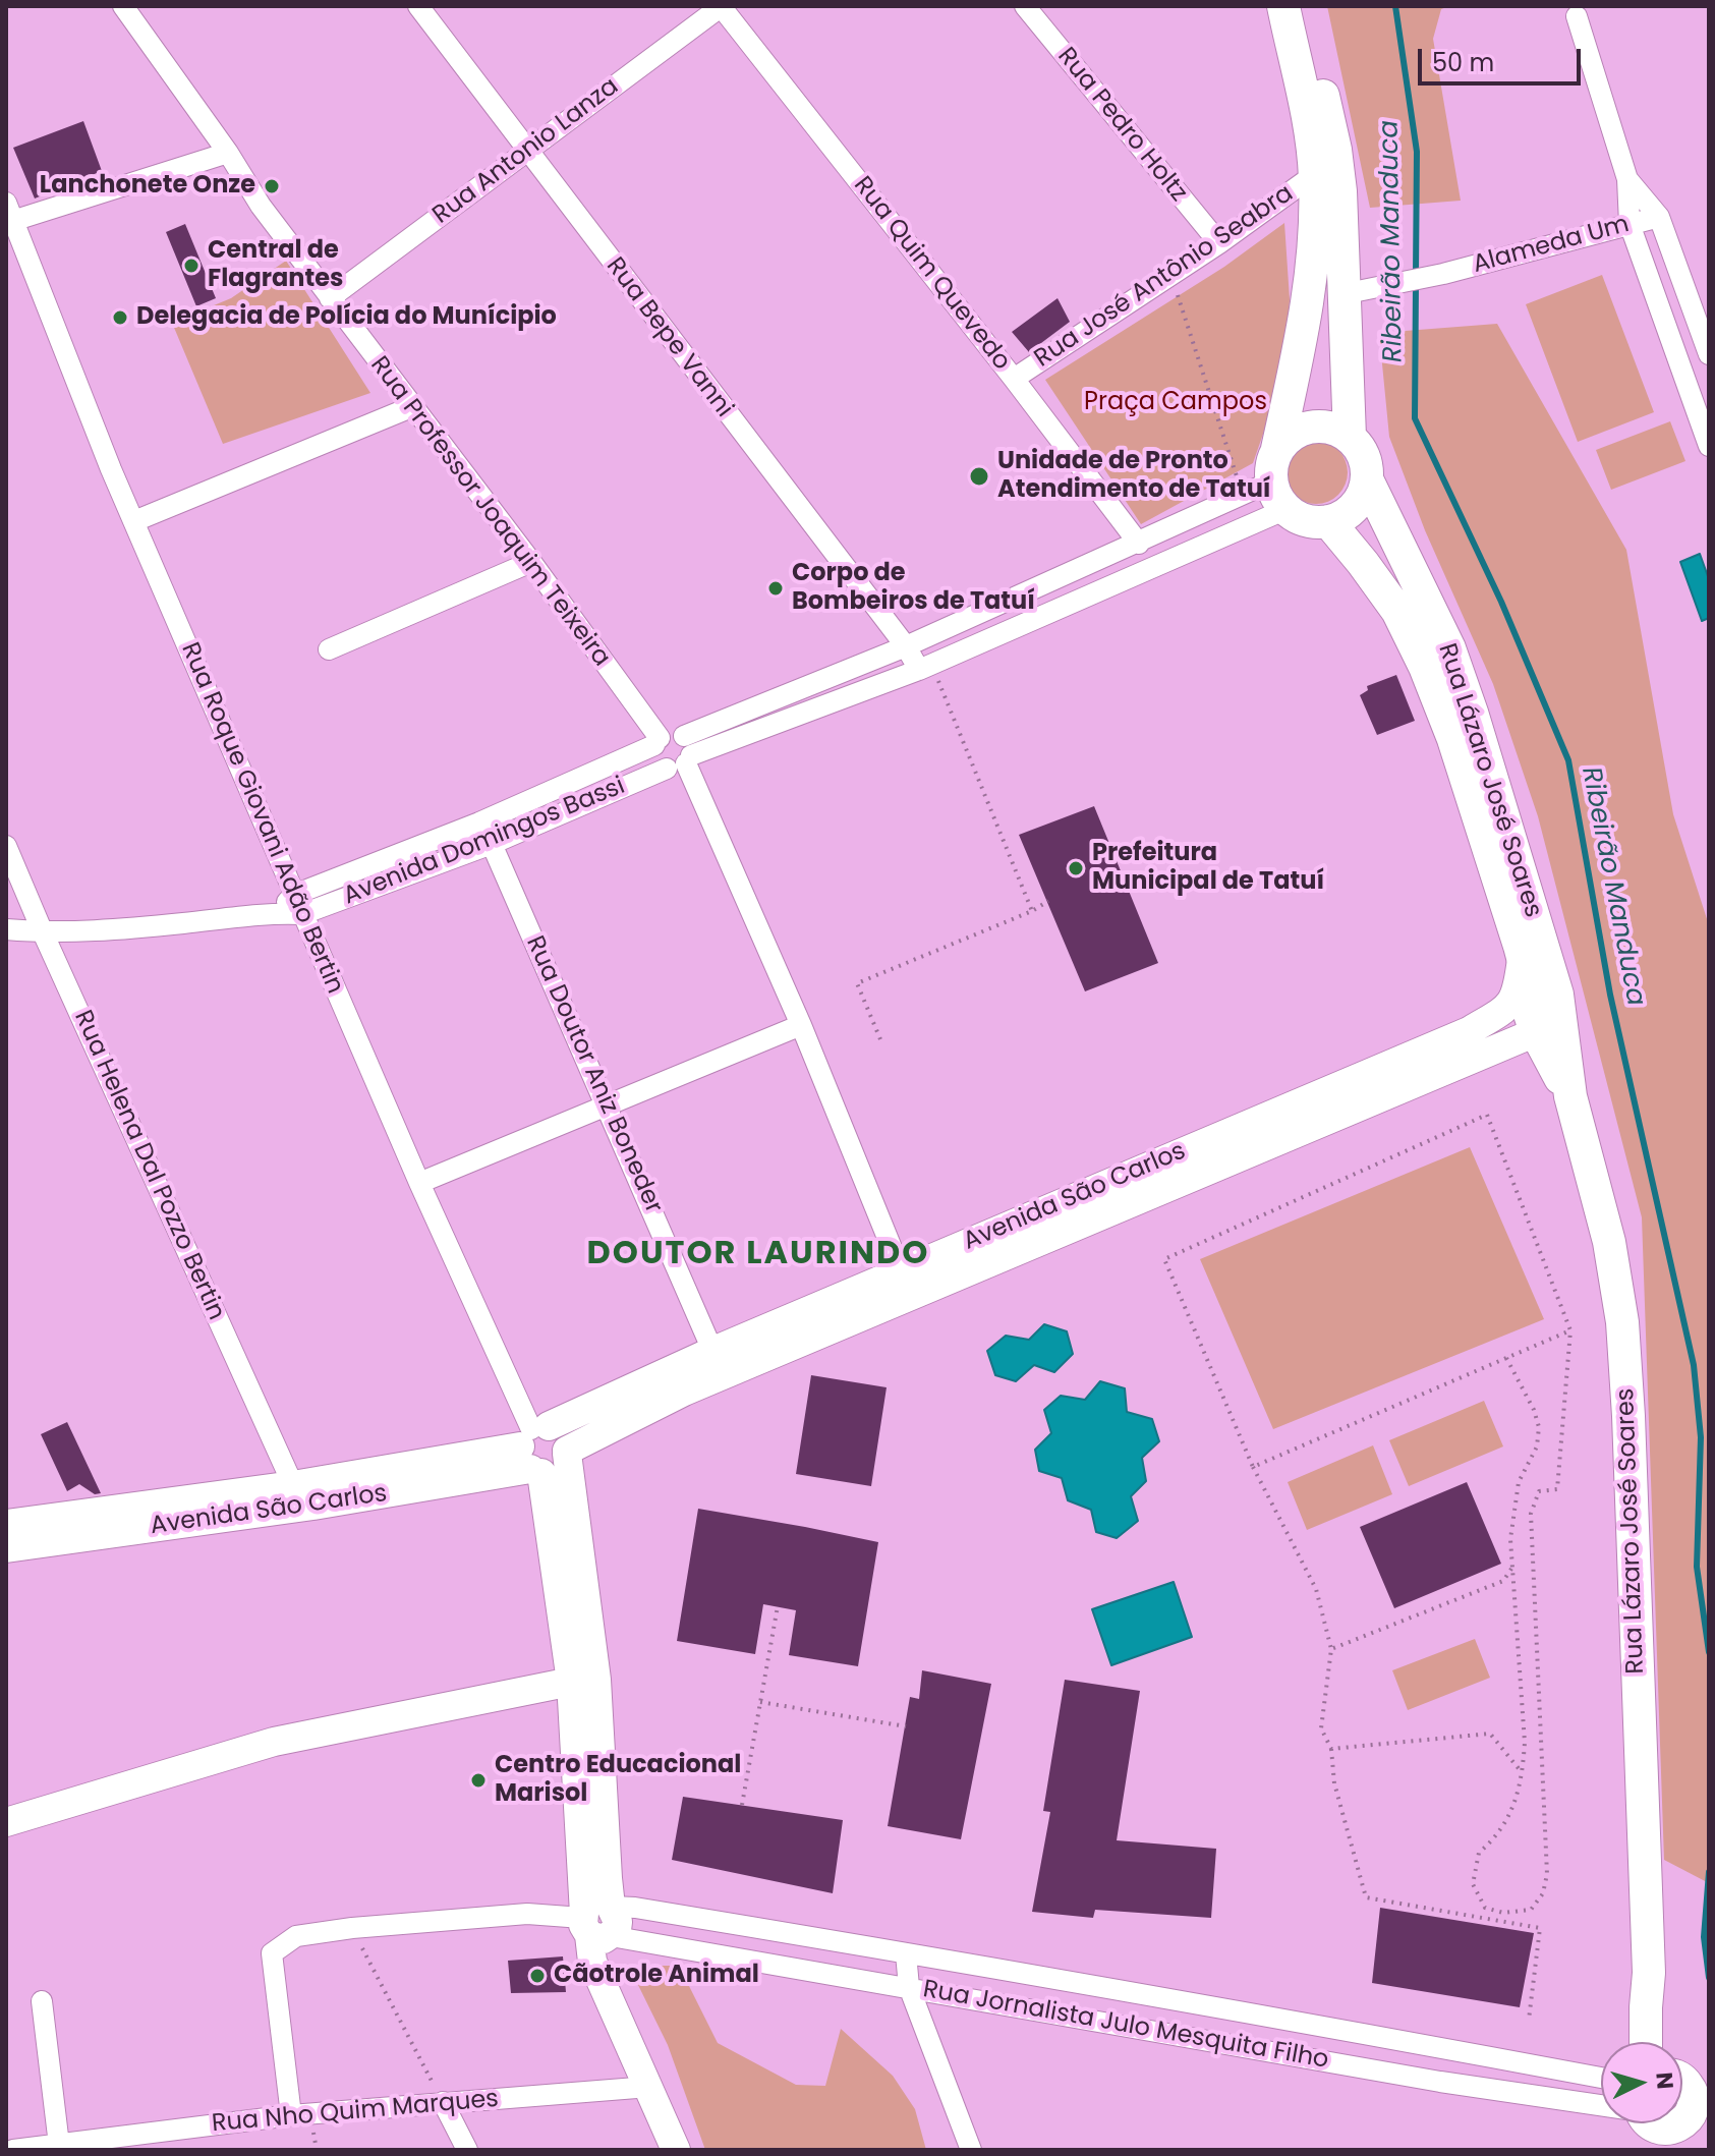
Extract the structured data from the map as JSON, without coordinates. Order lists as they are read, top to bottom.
{
  "streets": {
    "main road": ["Rua Lázaro José Soares", "Avenida São Carlos"],
    "street": [
      "Rua Pedro Holtz",
      "Rua Antonio Lanza",
      "Alameda Um",
      "Rua Quim Quevedo",
      "Rua José Antônio Seabra",
      "Rua Bepe Vanni",
      "Rua Professor Joaquim Teixeira",
      "Rua Roque Giovani Adão Bertin",
      "Avenida Domingos Bassi",
      "Rua Doutor Aniz Boneder",
      "Rua Helena Dal Pozzo Bertin",
      "Rua Jornalista Julo Mesquita Filho",
      "Rua Nho Quim Marques"
    ]
  },
  "crossings": [
    ["Rua Pedro Holtz", "Rua José Antônio Seabra"],
    ["Rua Antonio Lanza", "Rua Quim Quevedo"],
    ["Rua Antonio Lanza", "Rua Bepe Vanni"],
    ["Rua Antonio Lanza", "Rua Professor Joaquim Teixeira"],
    ["Rua Quim Quevedo", "Rua José Antônio Seabra"],
    ["Rua Quim Quevedo", "Avenida Domingos Bassi"],
    ["Rua Bepe Vanni", "Avenida Domingos Bassi"],
    ["Rua Professor Joaquim Teixeira", "Avenida Domingos Bassi"],
    ["Rua Lázaro José Soares", "Avenida Domingos Bassi"],
    ["Rua Lázaro José Soares", "Avenida São Carlos"],
    ["Rua Roque Giovani Adão Bertin", "Avenida Domingos Bassi"],
    ["Rua Roque Giovani Adão Bertin", "Avenida São Carlos"],
    ["Avenida Domingos Bassi", "Rua Doutor Aniz Boneder"],
    ["Rua Doutor Aniz Boneder", "Avenida São Carlos"],
    ["Rua Helena Dal Pozzo Bertin", "Avenida São Carlos"],
    ["Rua Jornalista Julo Mesquita Filho", "Rua Nho Quim Marques"]
  ],
  "districts": ["DOUTOR LAURINDO"],
  "water": ["Ribeirão Manduca"],
  "parks": ["Praça Campos"],
  "places": [
    "Lanchonete Onze",
    "Central de Flagrantes",
    "Delegacia de Polícia do Munícipio",
    "Unidade de Pronto Atendimento de Tatuí",
    "Corpo de Bombeiros de Tatuí",
    "Prefeitura Municipal de Tatuí",
    "Centro Educacional Marisol",
    "Cãotrole Animal"
  ],
  "scale_bar": "50 m",
  "north": "right"
}
